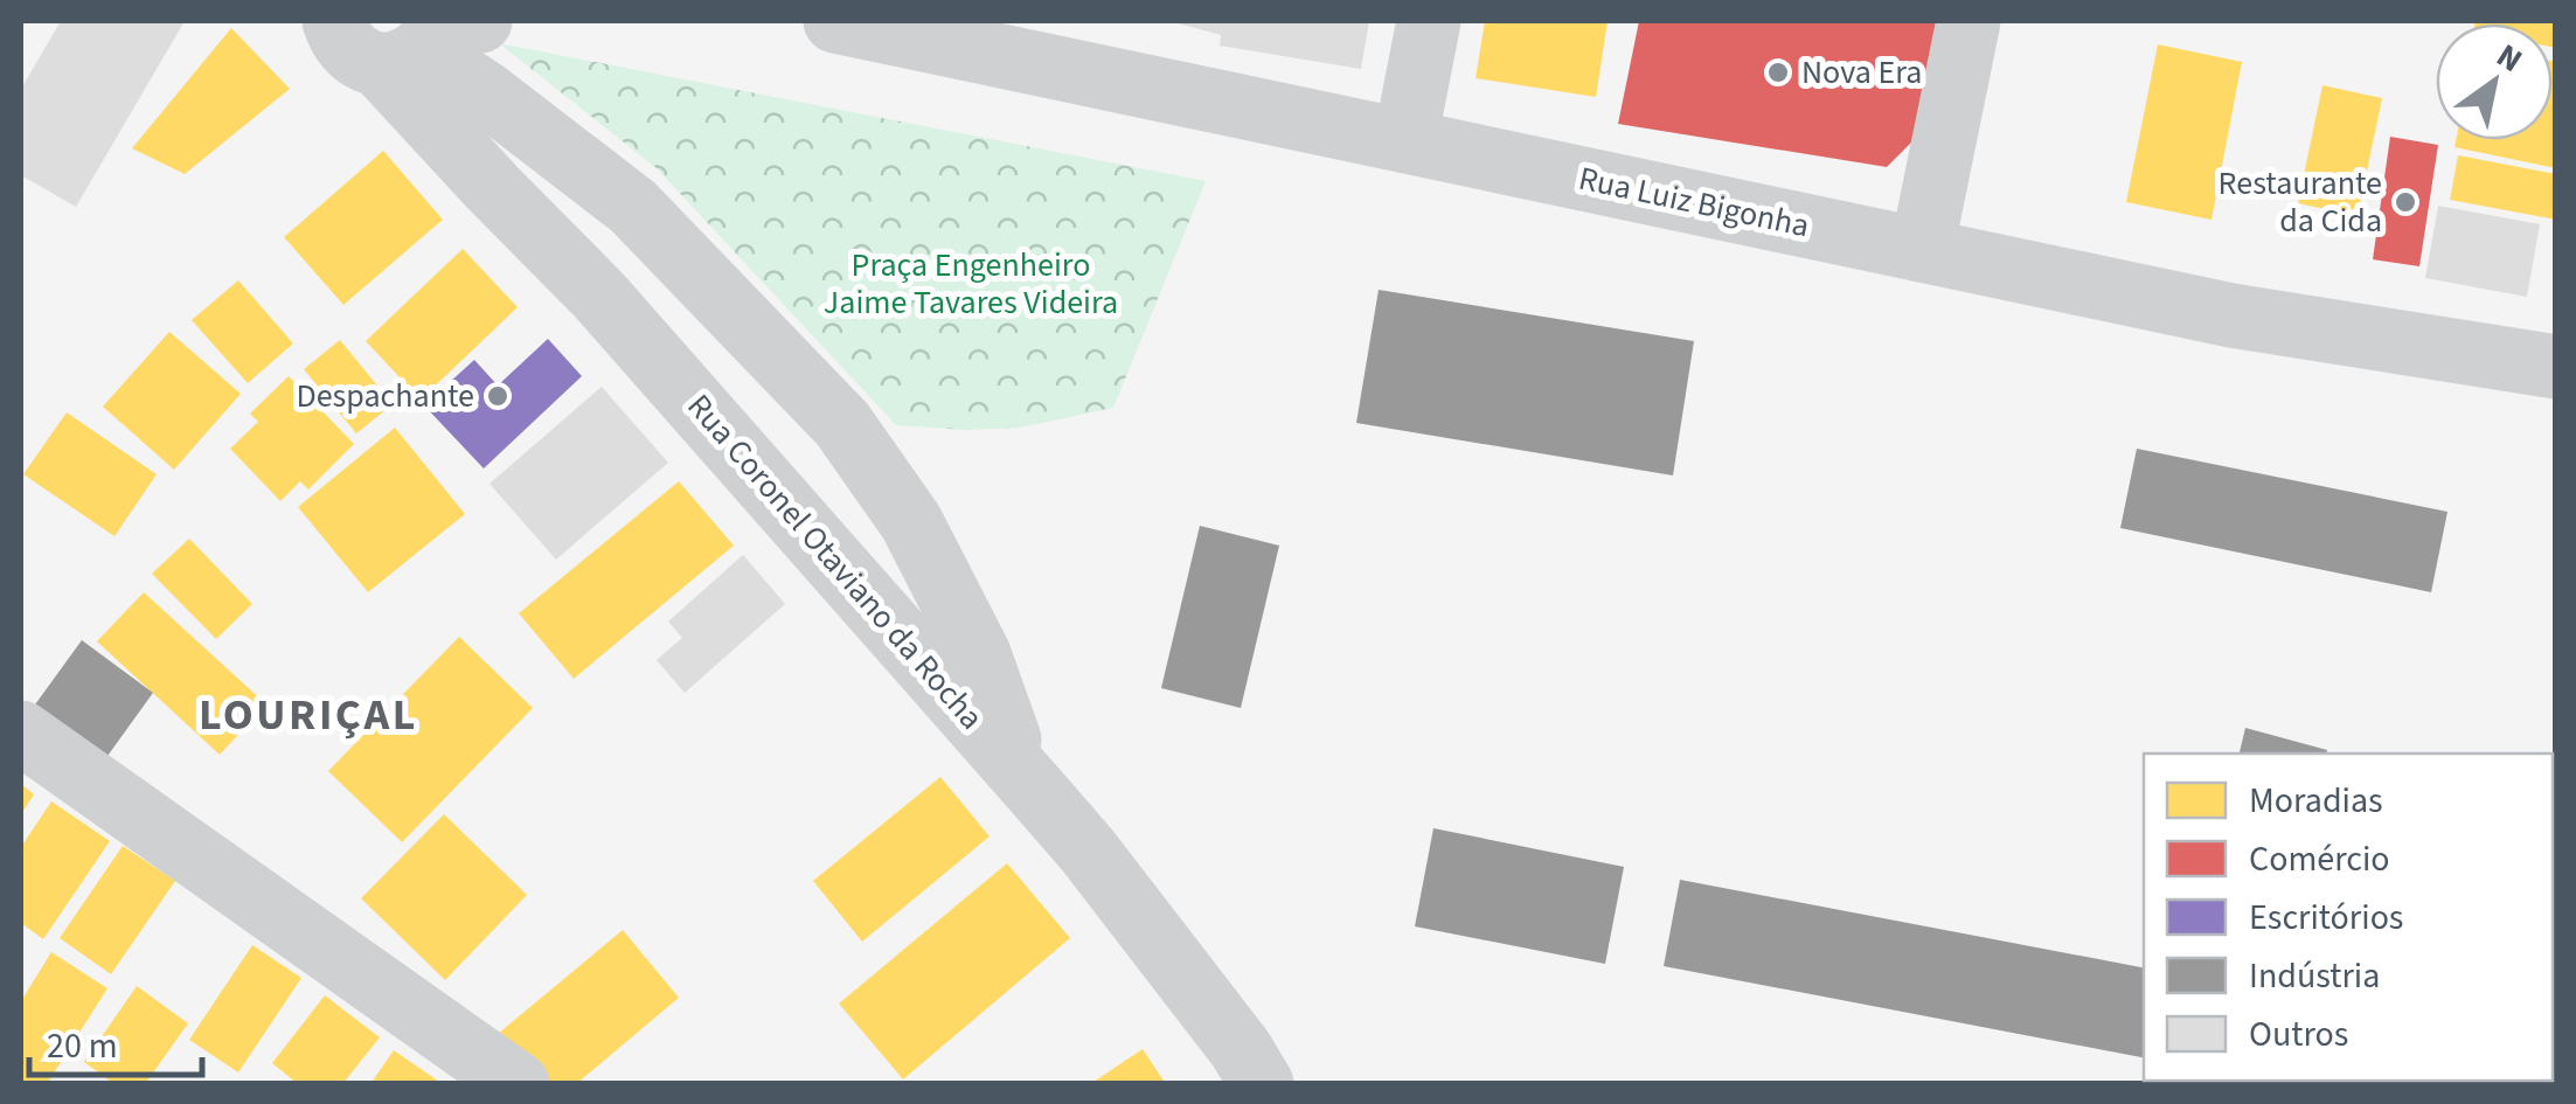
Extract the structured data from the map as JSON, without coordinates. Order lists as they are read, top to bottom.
{
  "streets": {
    "street": ["Rua Luiz Bigonha", "Rua Coronel Otaviano da Rocha"]
  },
  "districts": ["LOURIÇAL"],
  "parks": ["Praça Engenheiro Jaime Tavares Videira"],
  "places": ["Nova Era", "Restaurante da Cida", "Despachante"],
  "legend": [
    "Moradias",
    "Comércio",
    "Escritórios",
    "Indústria",
    "Outros"
  ],
  "scale_bar": "20 m",
  "north": "top right"
}
